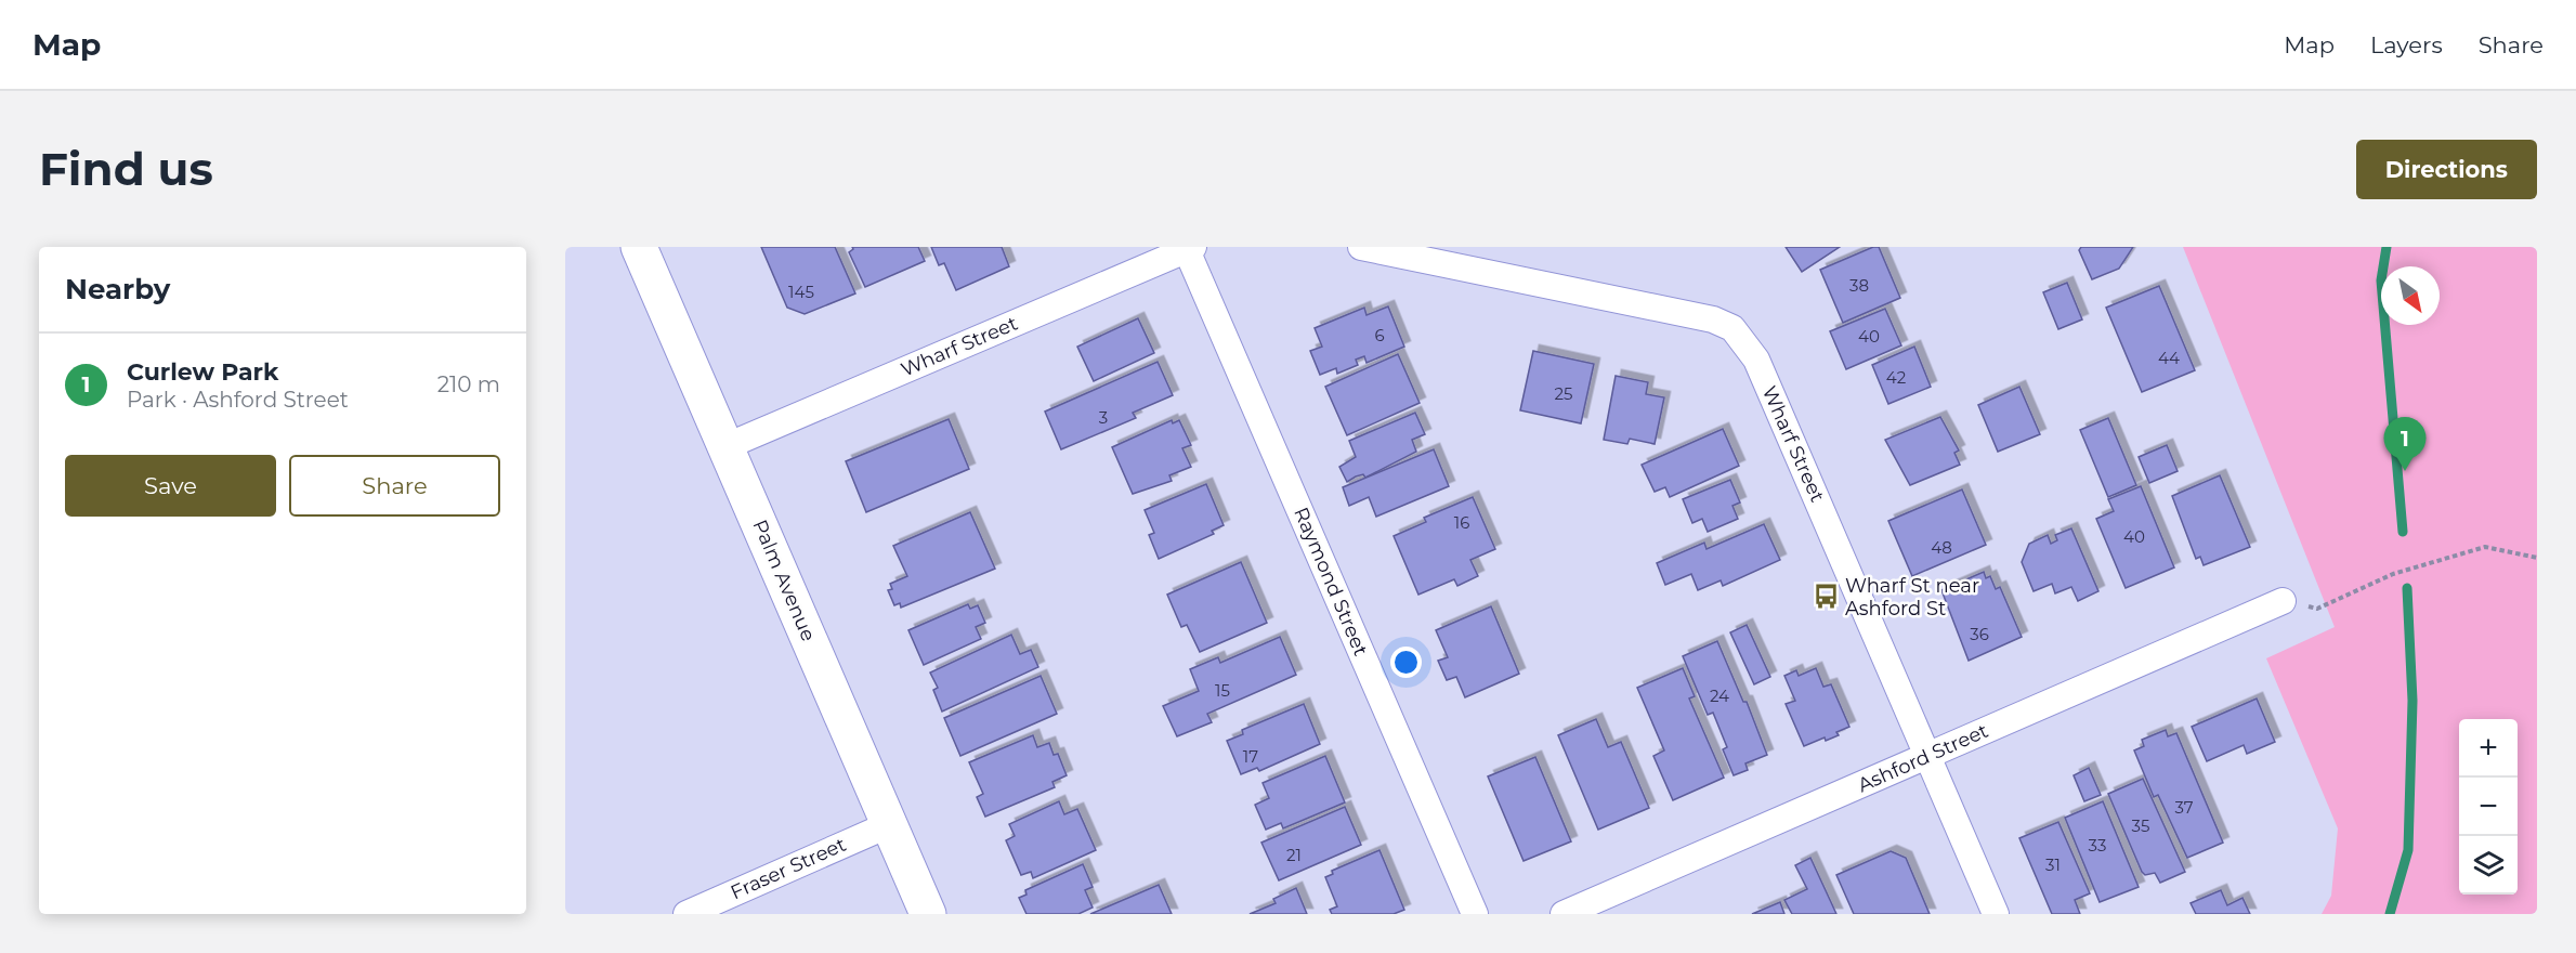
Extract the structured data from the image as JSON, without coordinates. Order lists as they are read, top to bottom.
{
  "streets": {
    "street": [
      "Wharf Street",
      "Palm Avenue",
      "Raymond Street",
      "Ashford Street",
      "Fraser Street"
    ]
  },
  "crossings": [
    ["Wharf Street", "Palm Avenue"],
    ["Wharf Street", "Raymond Street"],
    ["Wharf Street", "Ashford Street"],
    ["Palm Avenue", "Fraser Street"]
  ],
  "places": {
    "bus stop": ["Wharf St near Ashford St"]
  },
  "house_numbers": [
    "38",
    "145",
    "6",
    "40",
    "44",
    "42",
    "25",
    "3",
    "16",
    "40",
    "48",
    "36",
    "15",
    "24",
    "17",
    "37",
    "35",
    "33",
    "21",
    "31"
  ],
  "north": "bottom right",
  "page": {
    "header": "Map",
    "nav": ["Map", "Layers", "Share"],
    "buttons": [
      "Directions",
      ["Save", "Share"]
    ],
    "title": "Find us",
    "heading": "Nearby",
    "list": [
      {
        "mark": "1",
        "name": "Curlew Park",
        "note": "Park · Ashford Street",
        "value": "210 m"
      }
    ],
    "pins": "1",
    "map_buttons": ["+", "−"]
  }
}
